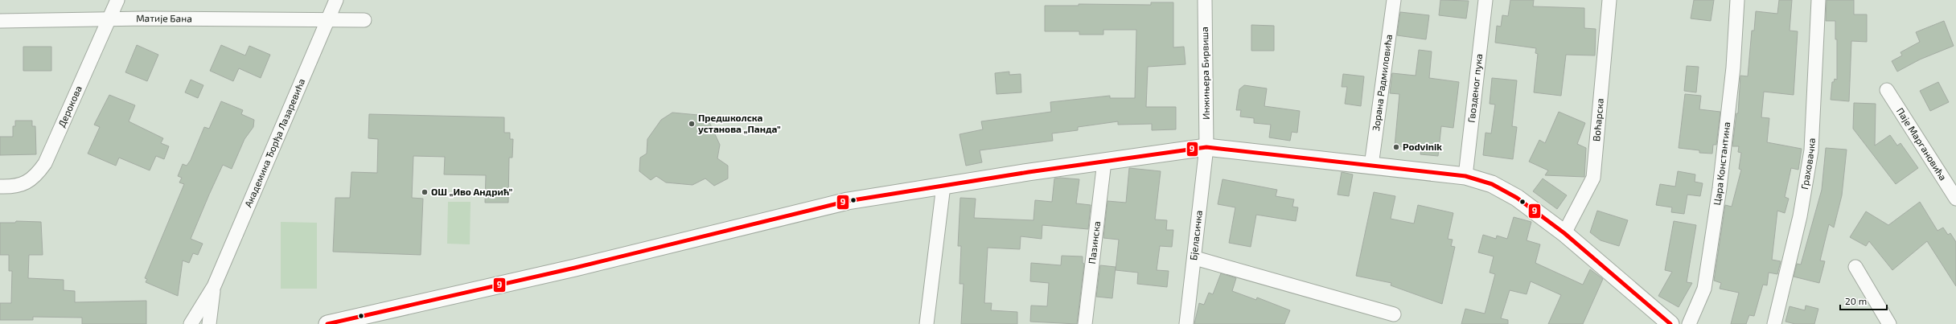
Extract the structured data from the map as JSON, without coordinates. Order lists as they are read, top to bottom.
{
  "streets": {
    "street": [
      "Матије Бана",
      "Инжињера Бирвиша",
      "Зорана Радмиловића",
      "Гвозденог пука",
      "Дерокова",
      "Воћарска",
      "Академика Ђорђа Лазаревића",
      "Паје Маргановића",
      "Граховачка",
      "Цара Константина",
      "Бјеласичка",
      "Пазинска"
    ]
  },
  "crossings": [
    ["Матије Бана", "Дерокова"],
    ["Матије Бана", "Академика Ђорђа Лазаревића"],
    ["Инжињера Бирвиша", "Бјеласичка"]
  ],
  "places": ["Предшколска установа „Панда”", "Podvinik", "ОШ „Иво Андрић”"],
  "lines": ["transit line 9"],
  "scale_bar": "20 m"
}
